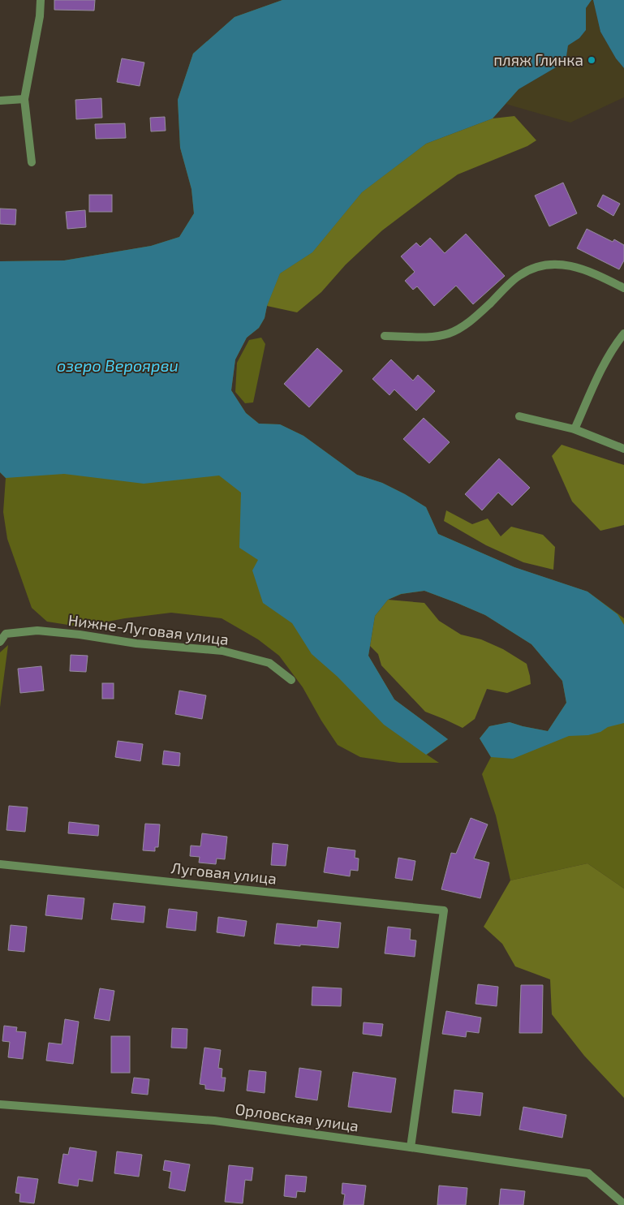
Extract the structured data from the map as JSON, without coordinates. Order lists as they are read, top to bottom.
{
  "streets": {
    "street": ["Нижне-Луговая улица", "Луговая улица", "Орловская улица"]
  },
  "crossings": [
    ["Луговая улица", "Орловская улица"]
  ],
  "water": ["озеро Вероярви"],
  "places": ["пляж Глинка"]
}
